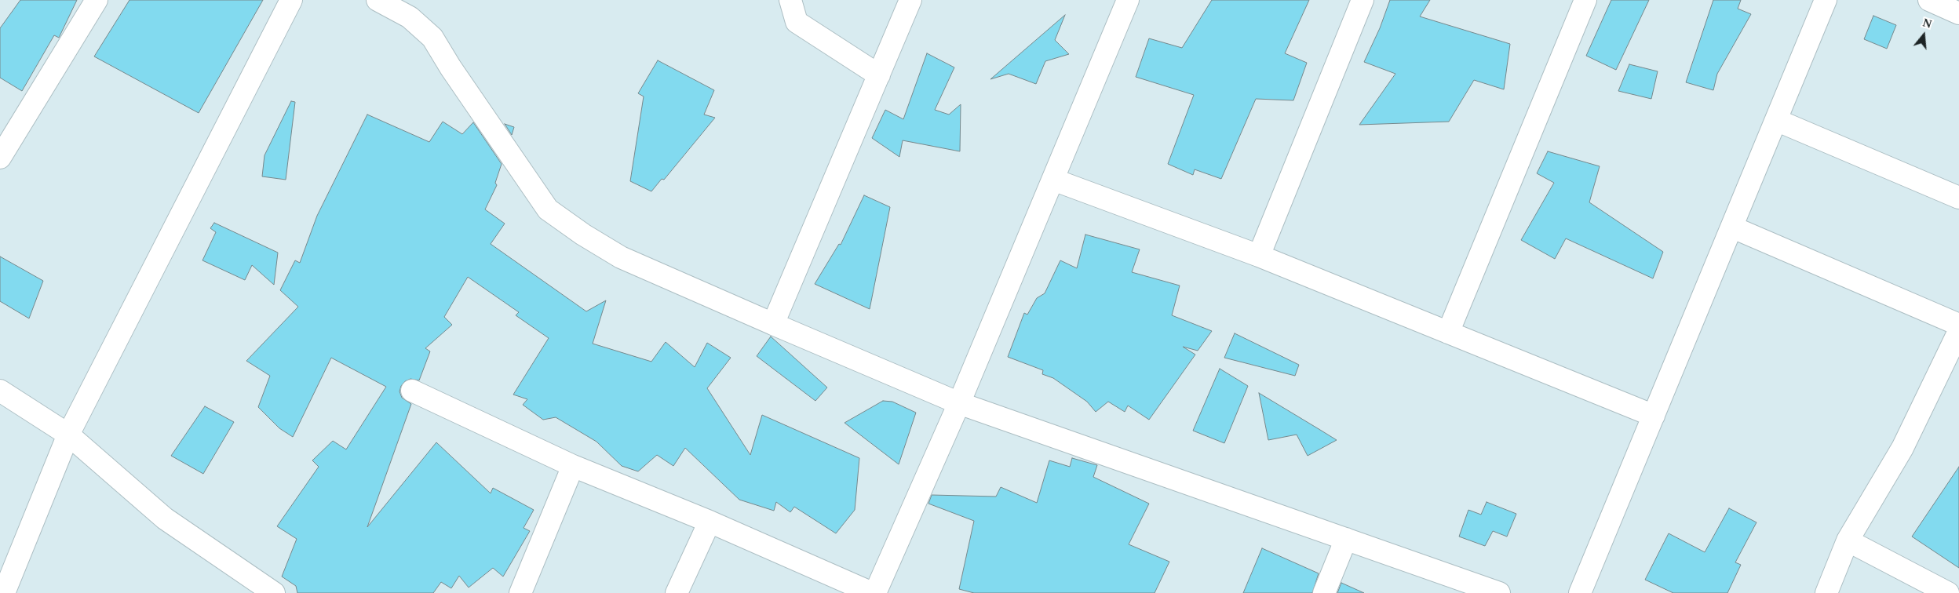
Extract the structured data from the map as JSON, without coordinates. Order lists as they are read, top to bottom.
{
  "north": "top"
}
